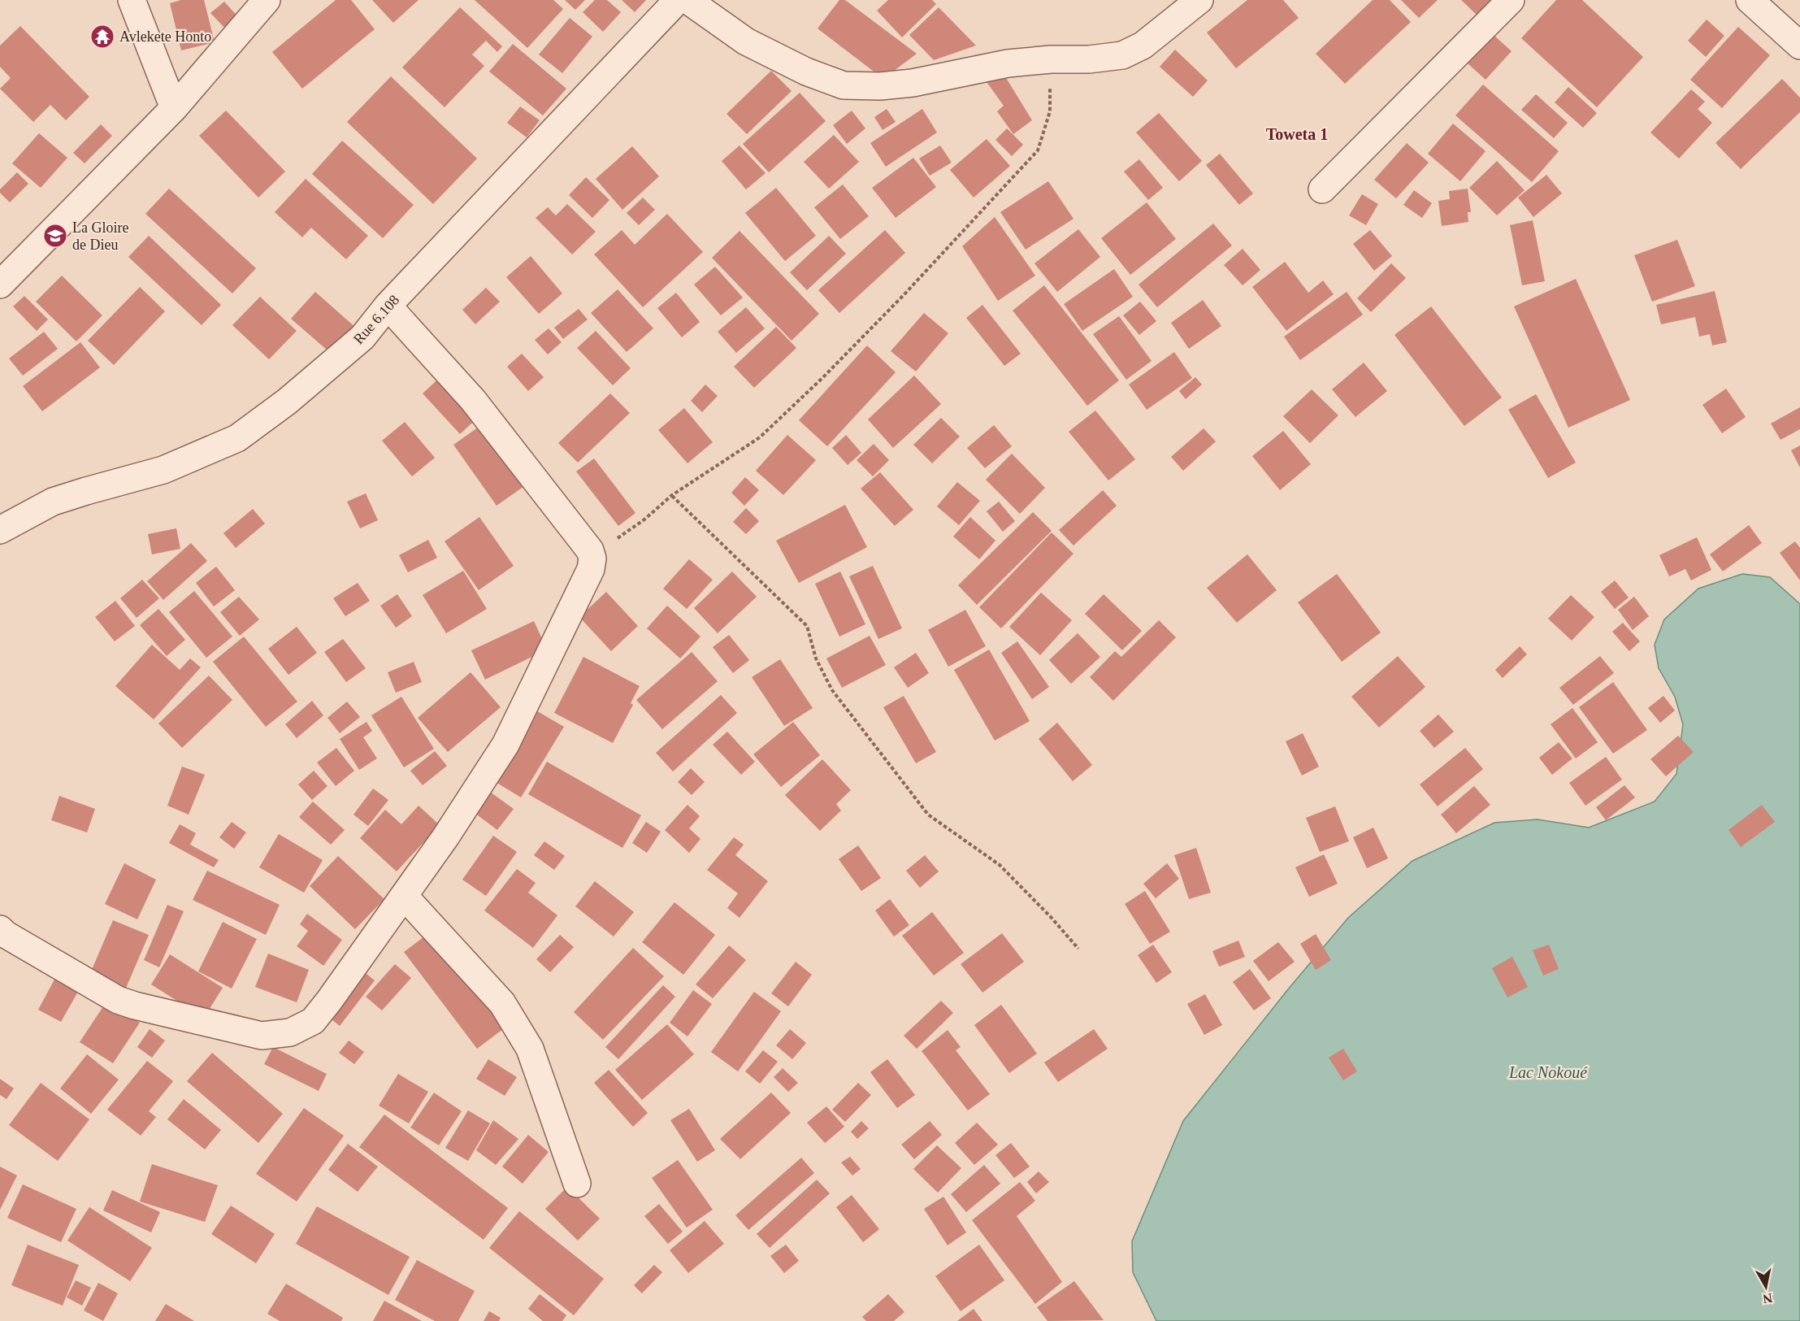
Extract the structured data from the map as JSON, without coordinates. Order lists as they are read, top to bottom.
{
  "streets": {
    "street": ["Rue 6.108"]
  },
  "districts": ["Toweta 1"],
  "water": ["Lac Nokoué"],
  "places": {
    "temple": ["Avlekete Honto"],
    "school or university": ["La Gloire de Dieu"]
  },
  "north": "bottom"
}
